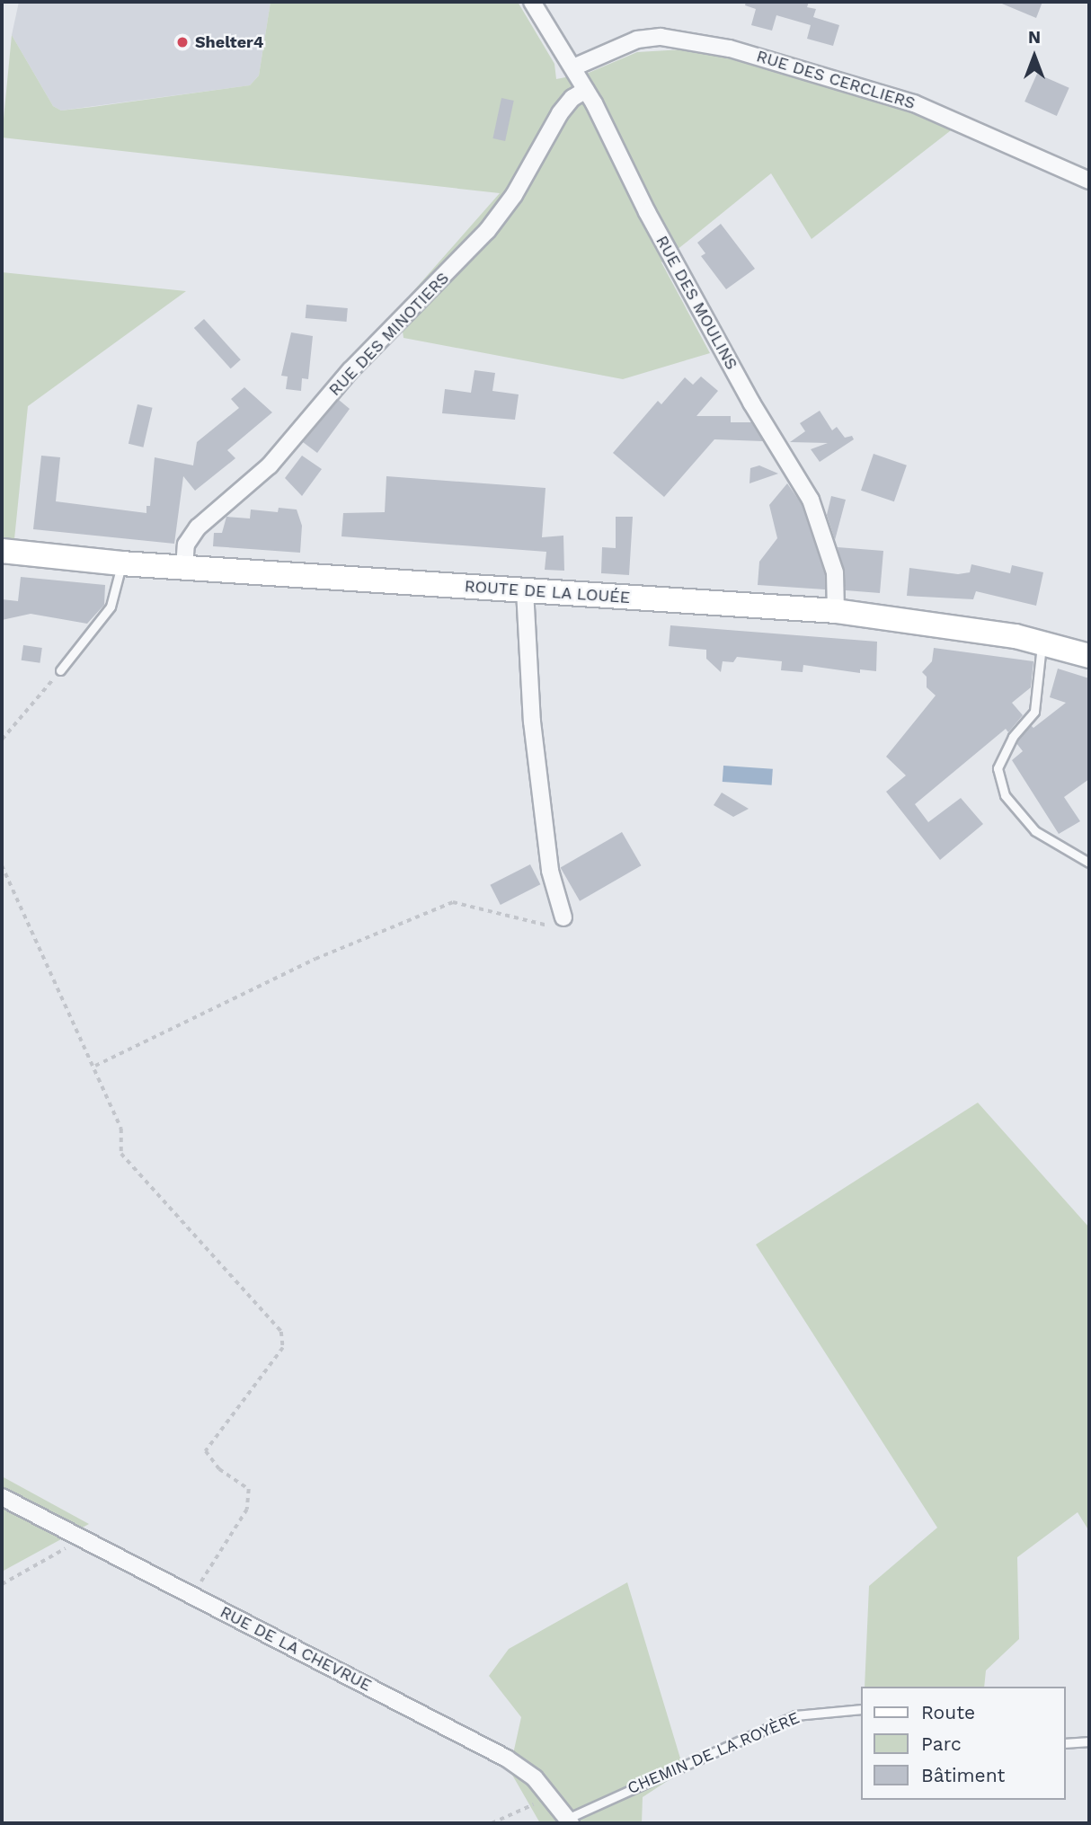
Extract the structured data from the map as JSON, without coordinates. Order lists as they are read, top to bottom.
{
  "streets": {
    "main road": ["ROUTE DE LA LOUÉE"],
    "street": [
      "RUE DES CERCLIERS",
      "RUE DES MOULINS",
      "RUE DES MINOTIERS",
      "RUE DE LA CHEVRUE"
    ],
    "lane": ["CHEMIN DE LA ROYÈRE"]
  },
  "crossings": [
    ["RUE DES CERCLIERS", "RUE DES MOULINS"],
    ["RUE DES MOULINS", "RUE DES MINOTIERS"],
    ["RUE DES MOULINS", "ROUTE DE LA LOUÉE"],
    ["RUE DES MINOTIERS", "ROUTE DE LA LOUÉE"],
    ["RUE DE LA CHEVRUE", "CHEMIN DE LA ROYÈRE"]
  ],
  "places": ["Shelter4"],
  "legend": ["Route", "Parc", "Bâtiment"],
  "north": "top"
}
